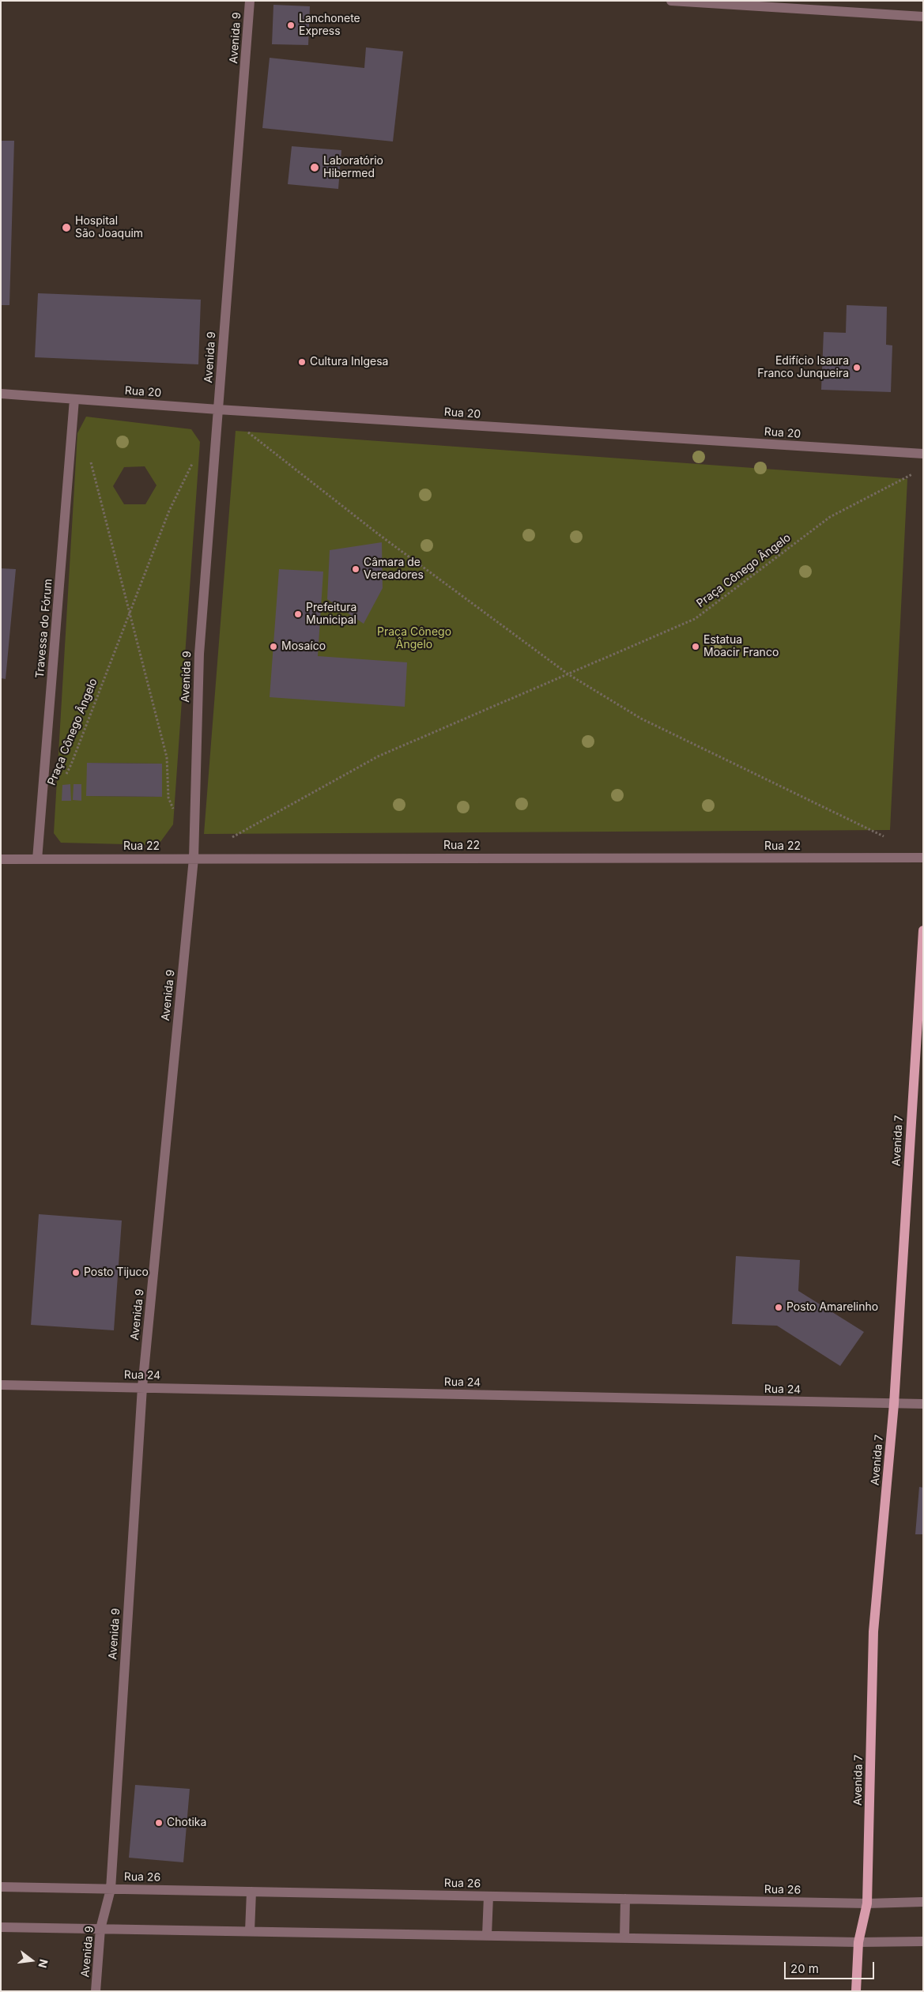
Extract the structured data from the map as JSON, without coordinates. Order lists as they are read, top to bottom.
{
  "streets": {
    "main road": ["Avenida 7"],
    "street": [
      "Avenida 9",
      "Rua 20",
      "Travessa do Fórum",
      "Rua 22",
      "Rua 24",
      "Rua 26"
    ],
    "path": ["Praça Cônego Ângelo"]
  },
  "crossings": [
    ["Avenida 9", "Rua 20"],
    ["Avenida 9", "Rua 22"],
    ["Avenida 9", "Rua 24"],
    ["Avenida 9", "Rua 26"],
    ["Rua 20", "Travessa do Fórum"],
    ["Travessa do Fórum", "Rua 22"],
    ["Avenida 7", "Rua 24"],
    ["Avenida 7", "Rua 26"]
  ],
  "parks": ["Praça Cônego Ângelo"],
  "places": [
    "Lanchonete Express",
    "Laboratório Hibermed",
    "Hospital São Joaquim",
    "Cultura Inlgesa",
    "Edifício Isaura Franco Junqueira",
    "Câmara de Vereadores",
    "Prefeitura Municipal",
    "Mosaíco",
    "Estatua Moacir Franco",
    "Posto Tijuco",
    "Posto Amarelinho",
    "Chotika"
  ],
  "scale_bar": "20 m",
  "north": "right"
}
